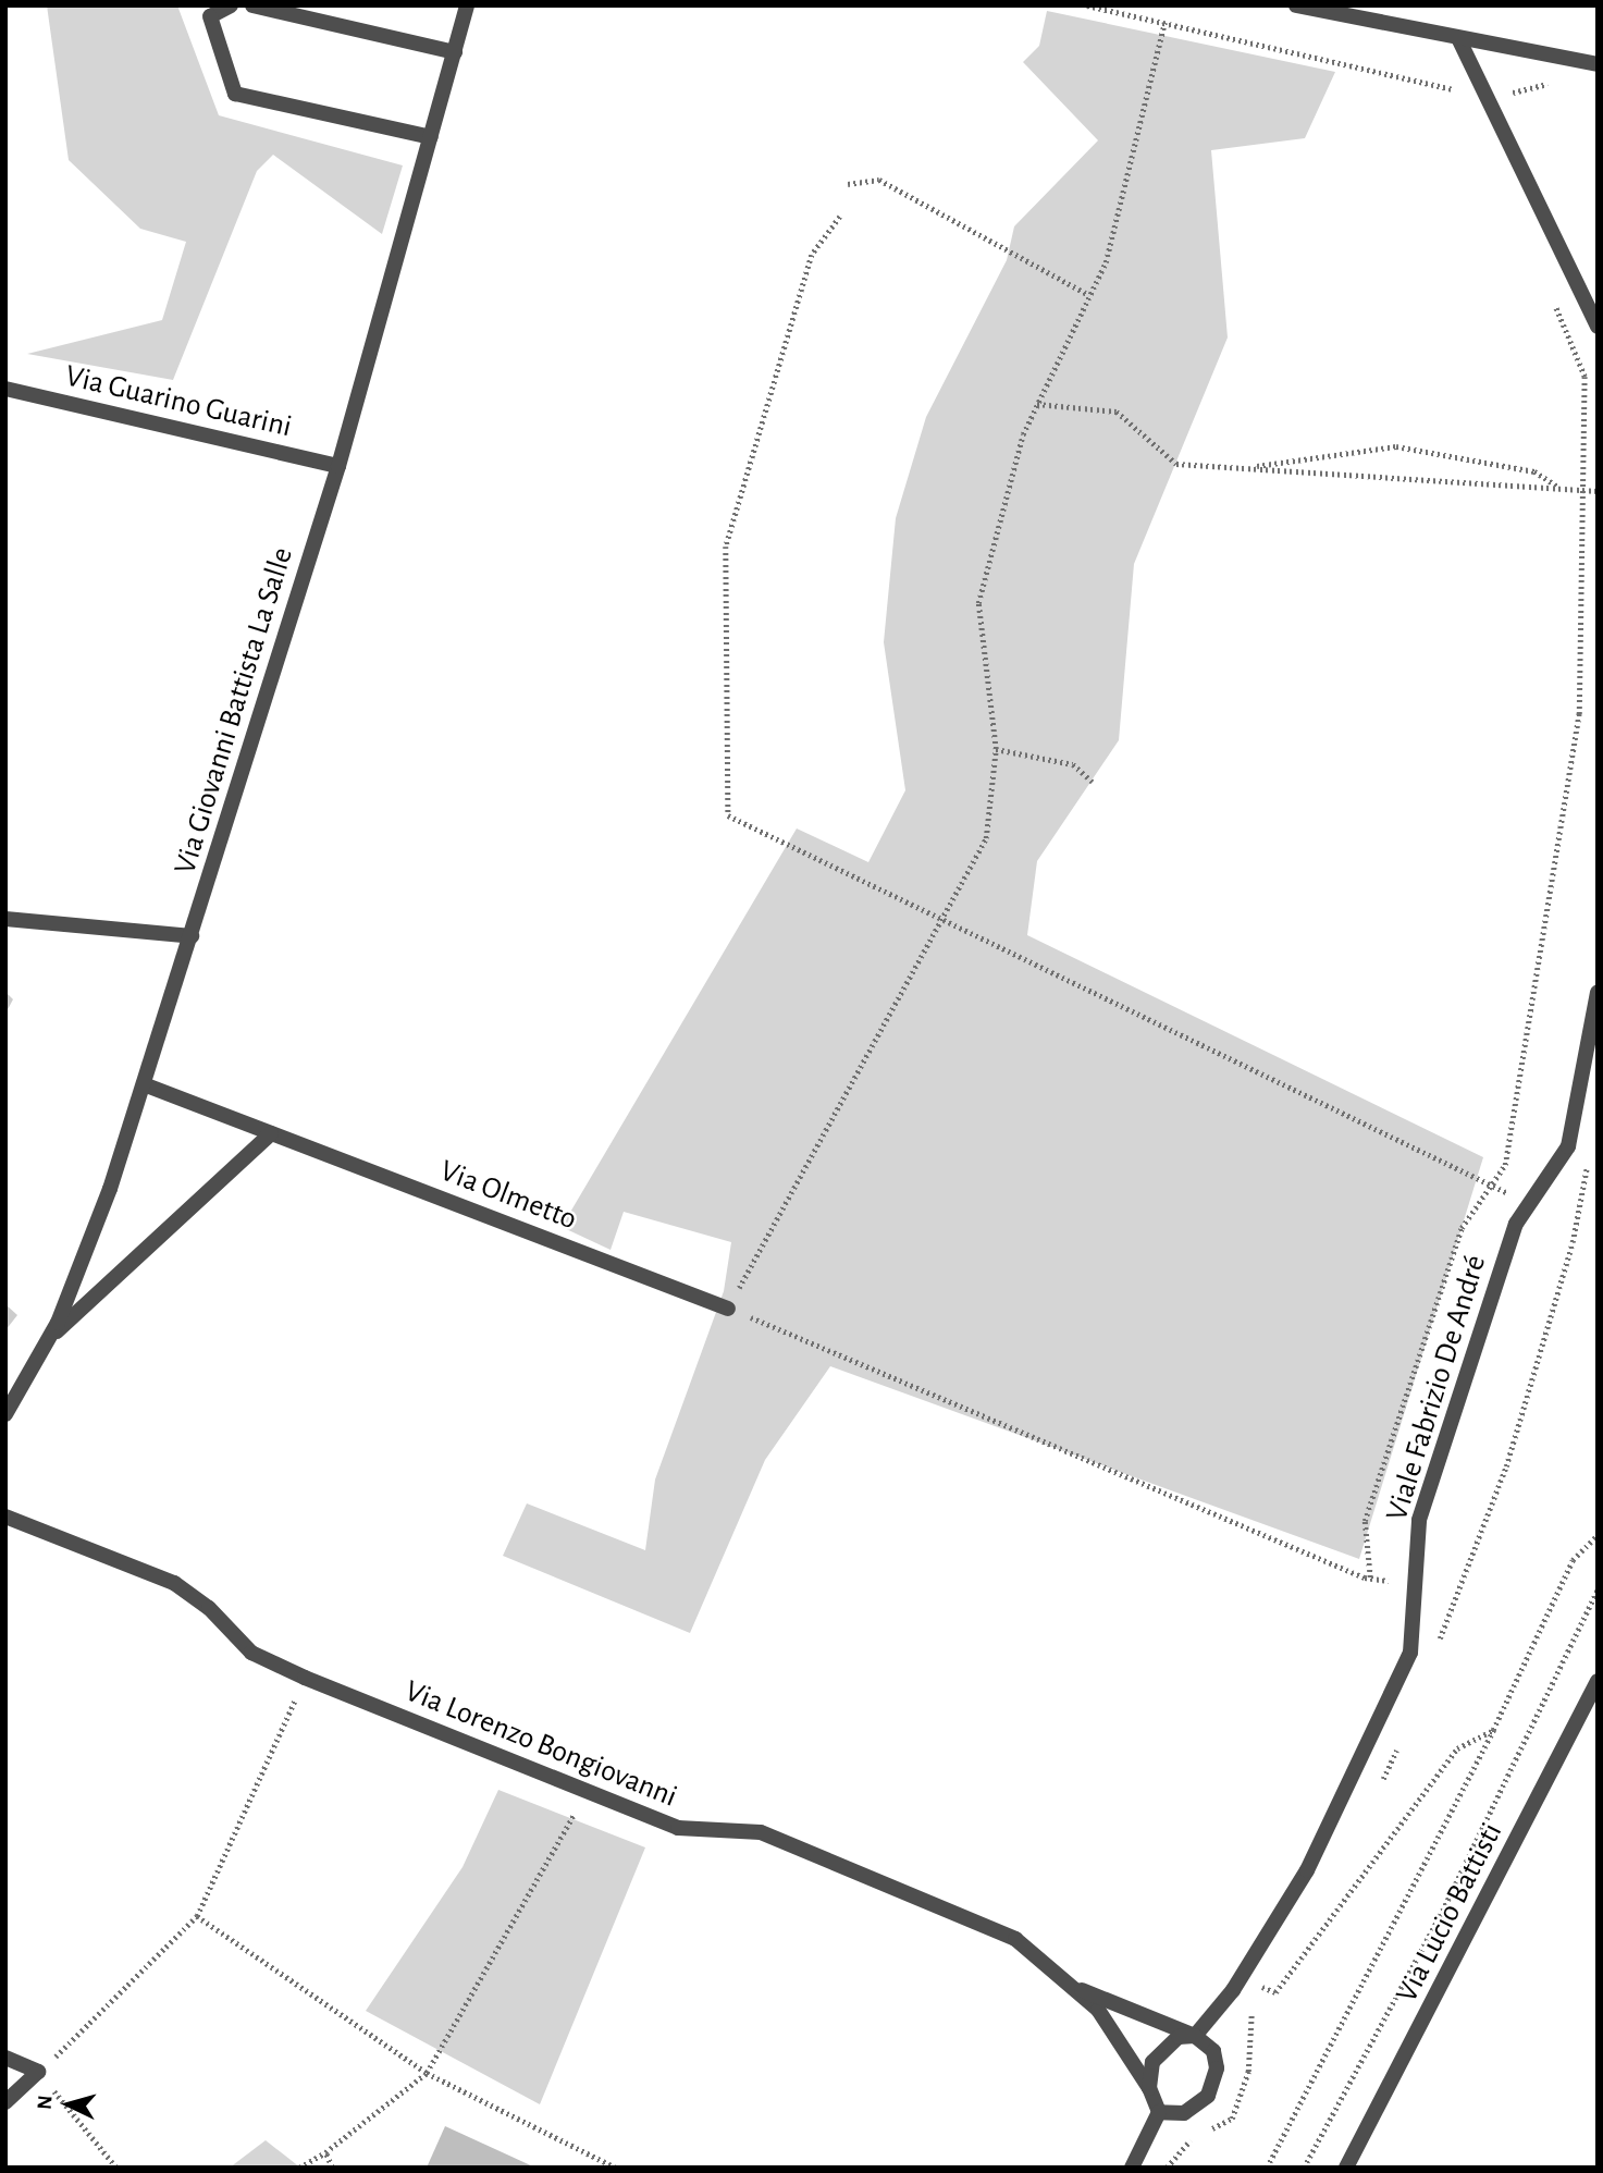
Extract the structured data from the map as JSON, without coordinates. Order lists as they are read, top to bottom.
{
  "streets": {
    "street": [
      "Via Guarino Guarini",
      "Via Giovanni Battista La Salle",
      "Via Olmetto",
      "Viale Fabrizio De André",
      "Via Lorenzo Bongiovanni",
      "Via Lucio Battisti"
    ]
  },
  "crossings": [
    ["Via Guarino Guarini", "Via Giovanni Battista La Salle"],
    ["Via Giovanni Battista La Salle", "Via Olmetto"],
    ["Viale Fabrizio De André", "Via Lorenzo Bongiovanni"]
  ],
  "north": "left"
}
